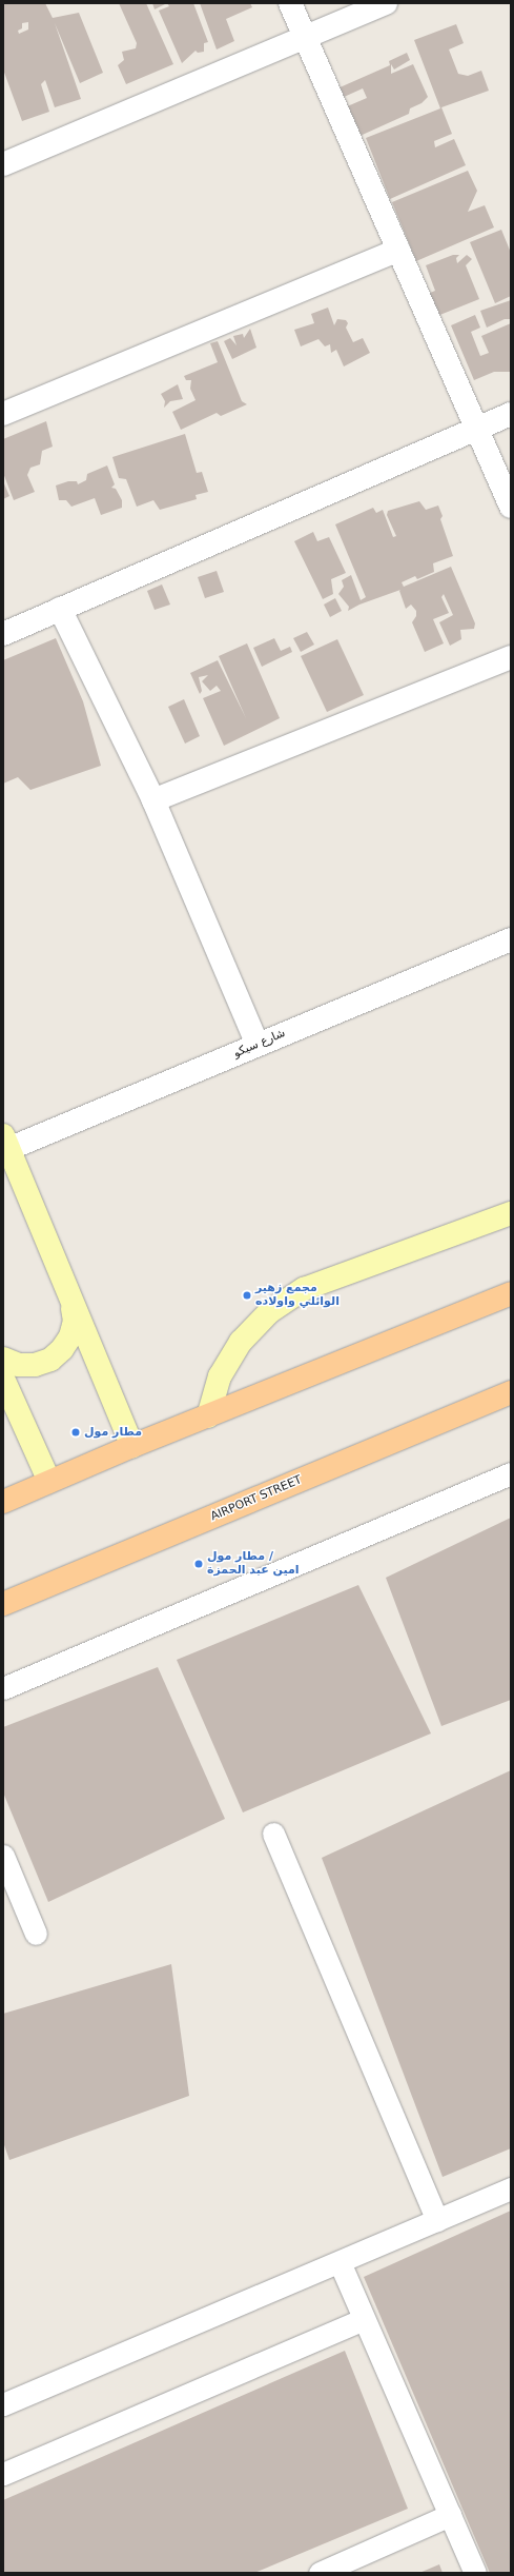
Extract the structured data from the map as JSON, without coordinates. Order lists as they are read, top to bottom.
{
  "streets": {
    "main road": ["AIRPORT STREET"],
    "street": ["شارع سيكو"]
  },
  "places": ["مجمع زهير الوائلي واولاده", "مطار مول", "مطار مول / امين عبد الحمزة"]
}
